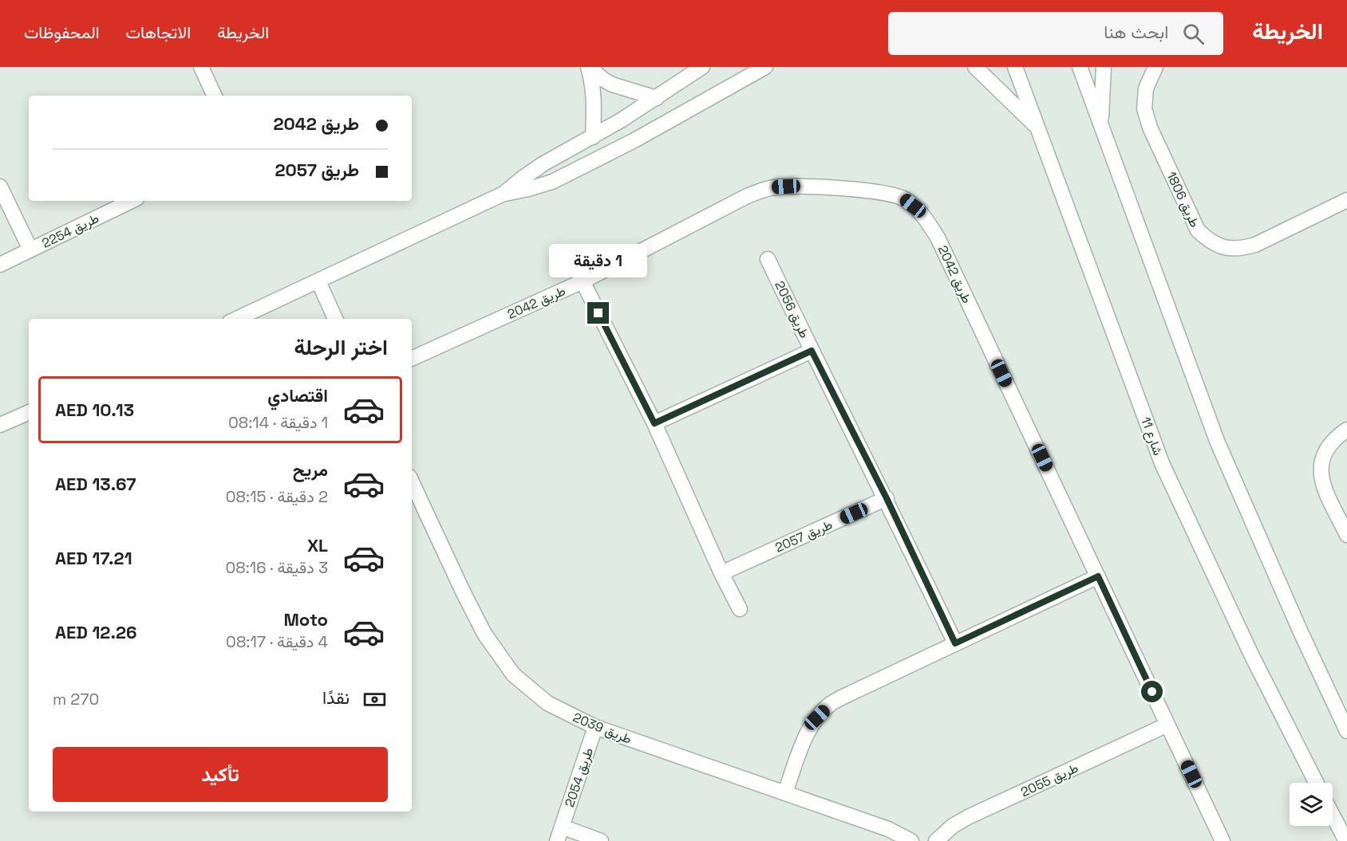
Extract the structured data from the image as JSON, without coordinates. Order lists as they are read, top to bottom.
{
  "streets": {
    "street": [
      "طريق 1806",
      "طريق 2254",
      "طريق 2042",
      "طريق 2056",
      "شارع 11",
      "طريق 2057",
      "طريق 2039",
      "طريق 2054",
      "طريق 2055"
    ]
  },
  "crossings": [
    ["طريق 2042", "طريق 2055"],
    ["طريق 2056", "طريق 2057"],
    ["طريق 2039", "طريق 2054"]
  ],
  "page": {
    "header": "الخريطة",
    "search": "ابحث هنا",
    "nav": ["الخريطة", "الاتجاهات", "المحفوظات"],
    "banner": ["طريق 2042", "طريق 2057"],
    "bubble": "1 دقيقة",
    "heading": "اختر الرحلة",
    "list": [
      {
        "name": "اقتصادي",
        "note": "1 دقيقة · 08:14",
        "value": "AED 10.13"
      },
      {
        "name": "مريح",
        "note": "2 دقيقة · 08:15",
        "value": "AED 13.67"
      },
      {
        "name": "XL",
        "note": "3 دقيقة · 08:16",
        "value": "AED 17.21"
      },
      {
        "name": "Moto",
        "note": "4 دقيقة · 08:17",
        "value": "AED 12.26"
      }
    ],
    "pay": ["نقدًا", "270 m"],
    "buttons": "تأكيد"
  }
}
